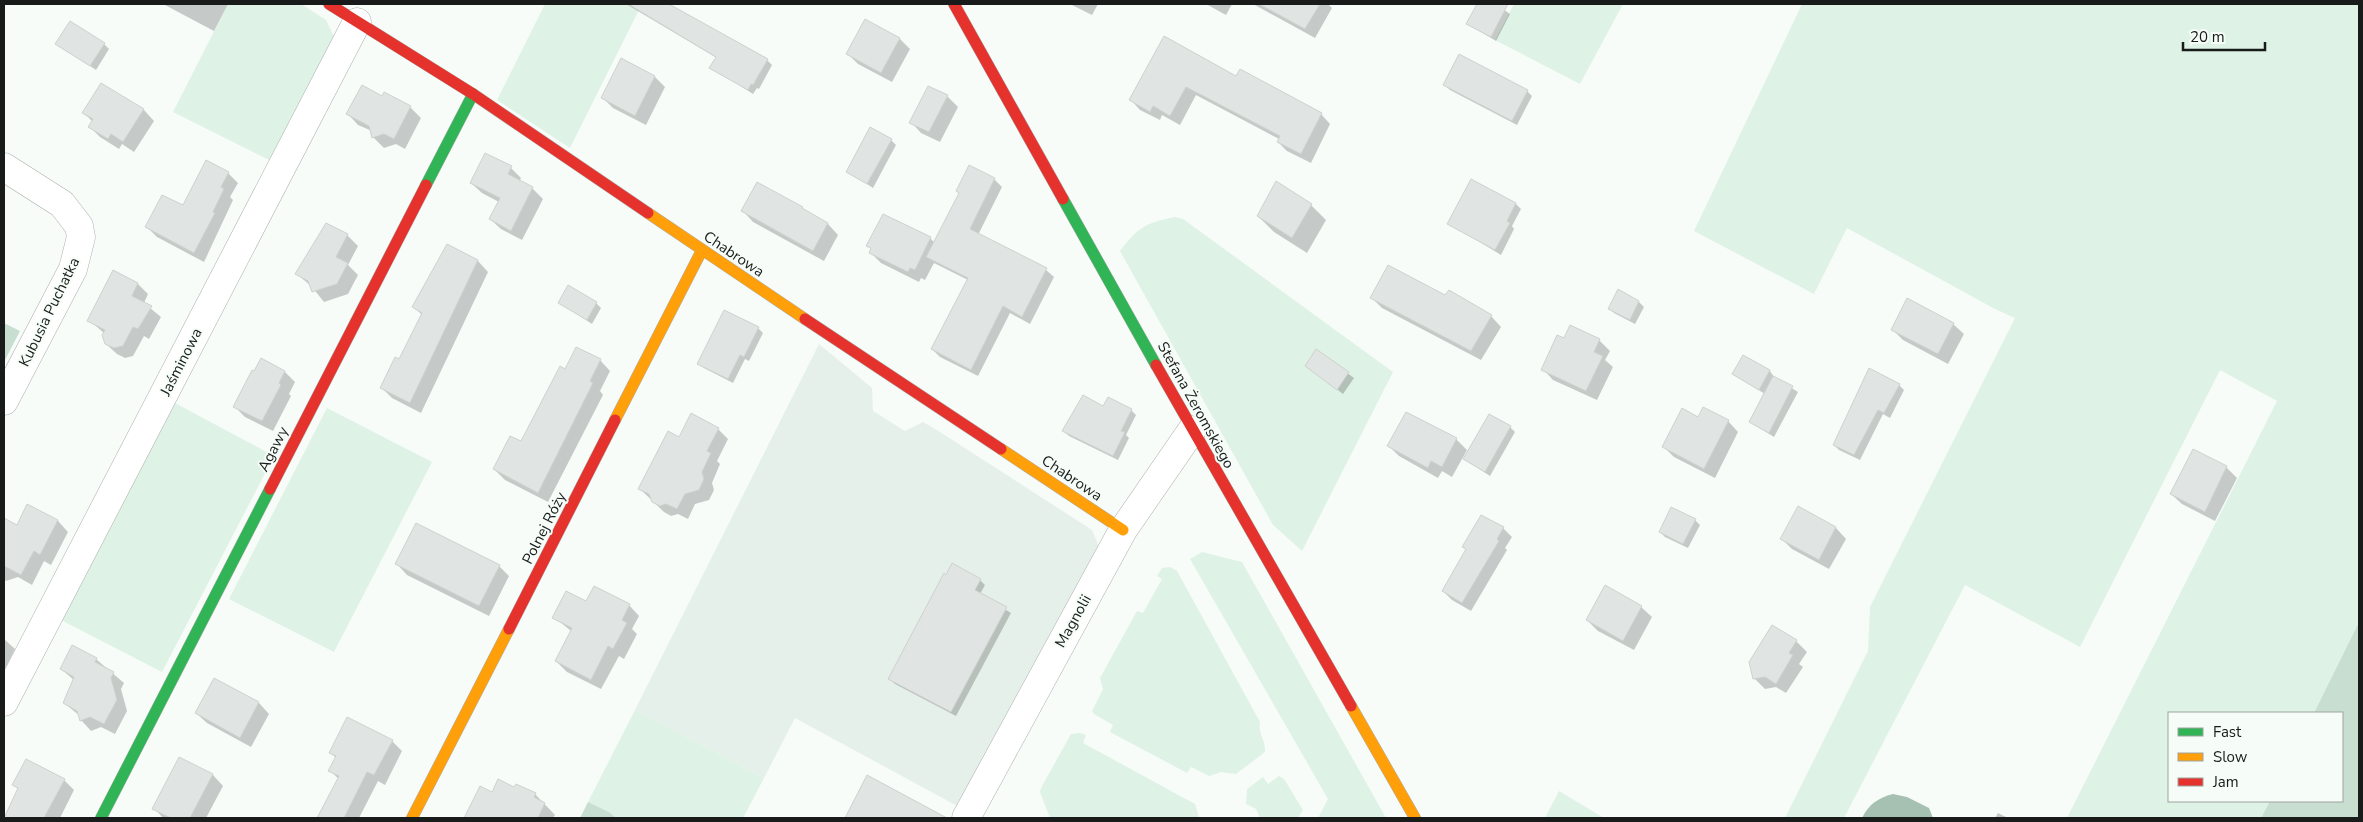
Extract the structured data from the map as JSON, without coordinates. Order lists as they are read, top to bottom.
{
  "streets": {
    "street": [
      "Chabrowa",
      "Kubusia Puchatka",
      "Jaśminowa",
      "Stefana Żeromskiego",
      "Agawy",
      "Polnej Róży",
      "Magnolii"
    ]
  },
  "crossings": [
    ["Chabrowa", "Jaśminowa"],
    ["Chabrowa", "Agawy"],
    ["Chabrowa", "Polnej Róży"],
    ["Chabrowa", "Magnolii"],
    ["Stefana Żeromskiego", "Magnolii"]
  ],
  "legend": ["Fast", "Slow", "Jam"],
  "scale_bar": "20 m"
}
